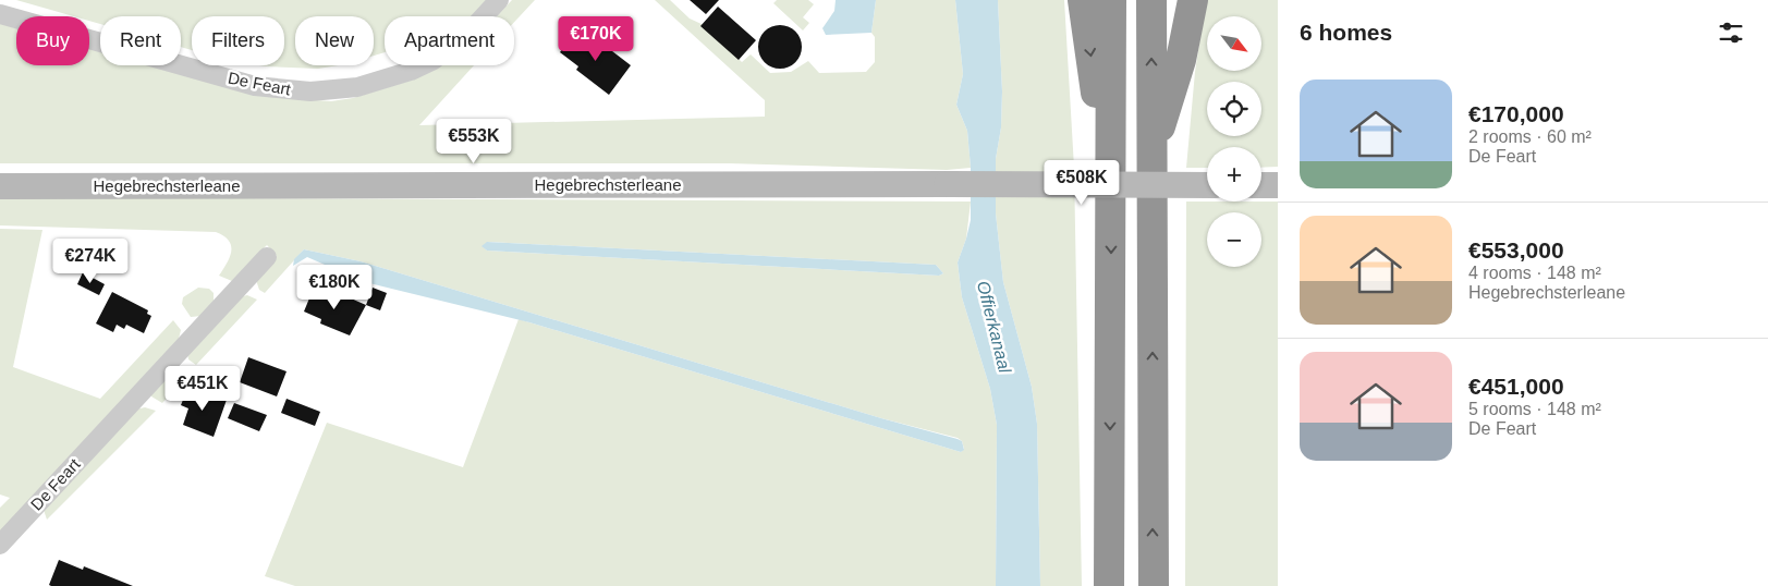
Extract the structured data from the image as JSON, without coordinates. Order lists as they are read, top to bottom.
{
  "streets": {
    "street": ["De Feart", "Hegebrechsterleane"]
  },
  "water": ["Offierkanaal"],
  "north": "bottom right",
  "page": {
    "heading": "6 homes",
    "map_buttons": ["+", "−"],
    "price": [
      "€170K",
      "€553K",
      "€508K",
      "€274K",
      "€180K",
      "€451K"
    ],
    "chip": [
      "Buy",
      "Rent",
      "Filters",
      "New",
      "Apartment"
    ],
    "list": [
      {
        "name": "€170,000",
        "note": "2 rooms · 60 m² · De Feart"
      },
      {
        "name": "€553,000",
        "note": "4 rooms · 148 m² · Hegebrechsterleane"
      },
      {
        "name": "€451,000",
        "note": "5 rooms · 148 m² · De Feart"
      }
    ]
  }
}
